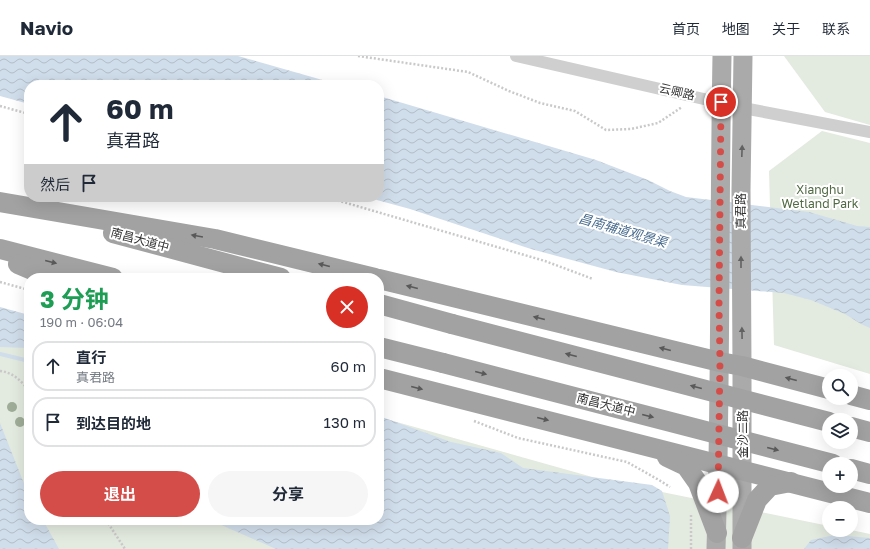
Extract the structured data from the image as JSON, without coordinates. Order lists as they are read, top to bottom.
{
  "streets": {
    "highway": ["南昌大道中"],
    "main road": ["真君路", "金沙二路"],
    "street": ["云卿路"]
  },
  "crossings": [
    ["云卿路", "真君路"],
    ["真君路", "金沙二路"]
  ],
  "water": ["昌南辅道观景渠"],
  "parks": ["Xianghu Wetland Park"],
  "page": {
    "header": "Navio",
    "nav": [
      "首页",
      "地图",
      "关于",
      "联系"
    ],
    "turn": ["60 m", "真君路"],
    "then": "然后",
    "heading": ["3 分钟", "190 m · 06:04"],
    "list": [
      {
        "name": "直行",
        "note": "真君路",
        "value": "60 m"
      },
      {
        "name": "到达目的地",
        "value": "130 m"
      }
    ],
    "map_buttons": ["+", "−"],
    "buttons": ["退出", "分享"]
  }
}
